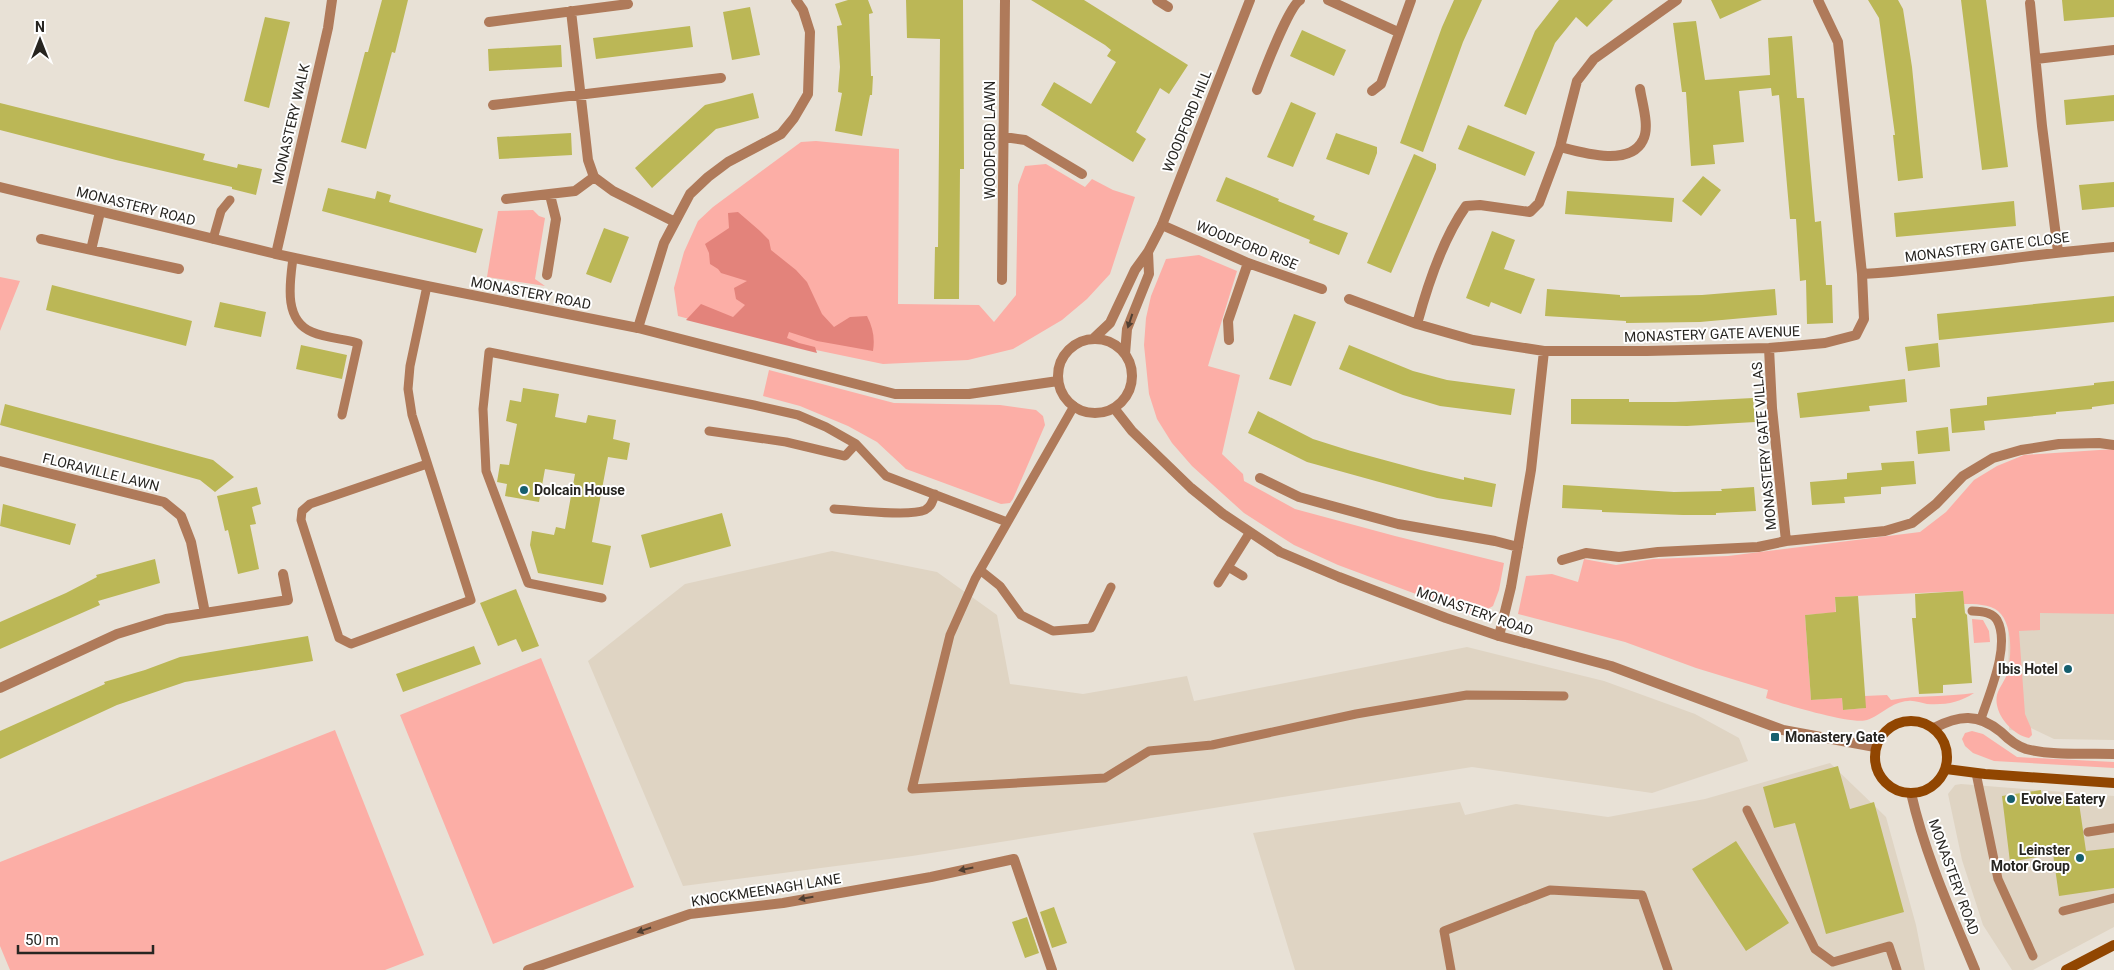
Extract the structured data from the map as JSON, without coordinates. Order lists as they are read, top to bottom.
{
  "streets": {
    "street": [
      "WOODFORD HILL",
      "MONASTERY WALK",
      "WOODFORD LAWN",
      "MONASTERY ROAD",
      "WOODFORD RISE",
      "MONASTERY GATE CLOSE",
      "MONASTERY GATE AVENUE",
      "MONASTERY GATE VILLAS",
      "FLORAVILLE LAWN",
      "KNOCKMEENAGH LANE"
    ]
  },
  "crossings": [
    ["WOODFORD HILL", "MONASTERY ROAD"],
    ["WOODFORD HILL", "WOODFORD RISE"],
    ["MONASTERY WALK", "MONASTERY ROAD"],
    ["MONASTERY GATE CLOSE", "MONASTERY GATE AVENUE"],
    ["MONASTERY GATE AVENUE", "MONASTERY GATE VILLAS"]
  ],
  "one_way": ["KNOCKMEENAGH LANE"],
  "places": {
    "other": [
      "Dolcain House",
      "Ibis Hotel",
      "Evolve Eatery",
      "Leinster Motor Group"
    ],
    "transit": ["Monastery Gate"]
  },
  "scale_bar": "50 m",
  "north": "top"
}
